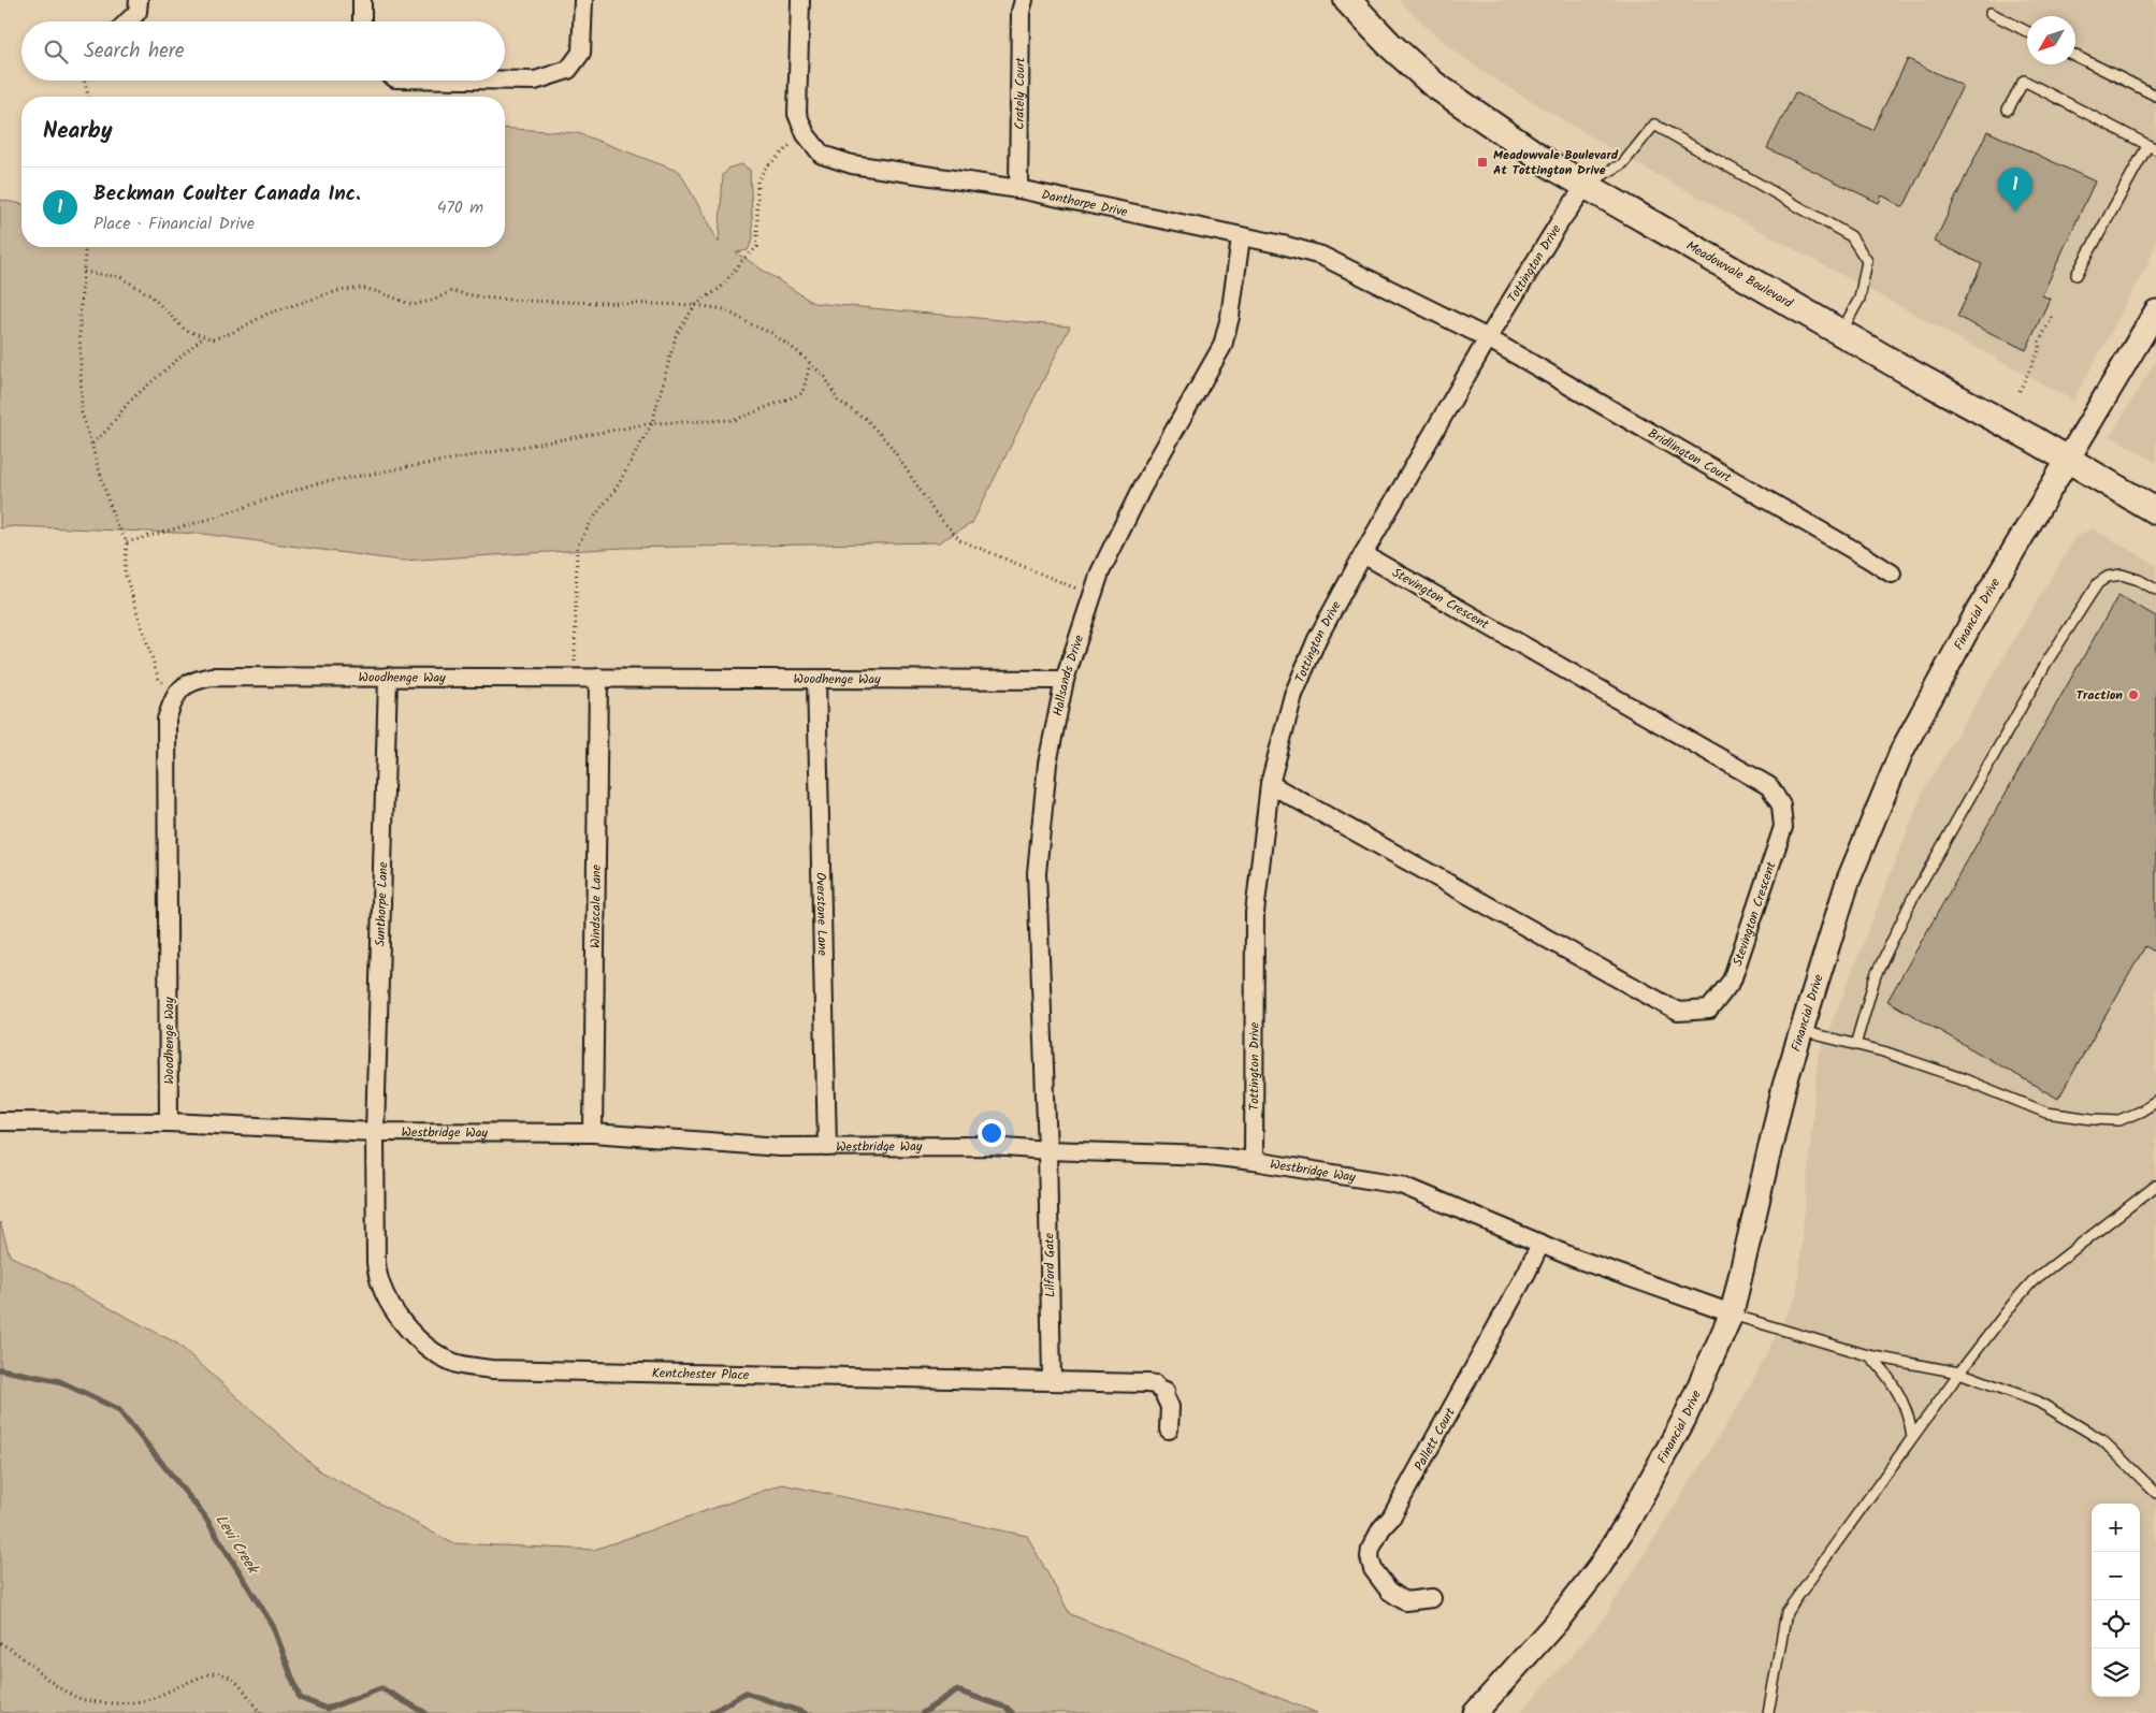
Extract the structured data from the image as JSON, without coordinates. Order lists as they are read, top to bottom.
{
  "streets": {
    "main road": ["Meadowvale Boulevard"],
    "street": [
      "Crately Court",
      "Danthorpe Drive",
      "Tottington Drive",
      "Bridlington Court",
      "Stevington Crescent",
      "Financial Drive",
      "Woodhenge Way",
      "Hallsands Drive",
      "Sunthorpe Lane",
      "Windscale Lane",
      "Overstone Lane",
      "Westbridge Way",
      "Lilford Gate",
      "Kentchester Place",
      "Pallett Court"
    ]
  },
  "crossings": [
    ["Crately Court", "Danthorpe Drive"],
    ["Danthorpe Drive", "Tottington Drive"],
    ["Danthorpe Drive", "Bridlington Court"],
    ["Danthorpe Drive", "Hallsands Drive"],
    ["Tottington Drive", "Meadowvale Boulevard"],
    ["Tottington Drive", "Bridlington Court"],
    ["Tottington Drive", "Stevington Crescent"],
    ["Tottington Drive", "Westbridge Way"],
    ["Meadowvale Boulevard", "Financial Drive"],
    ["Financial Drive", "Westbridge Way"],
    ["Woodhenge Way", "Hallsands Drive"],
    ["Woodhenge Way", "Sunthorpe Lane"],
    ["Woodhenge Way", "Windscale Lane"],
    ["Woodhenge Way", "Overstone Lane"],
    ["Woodhenge Way", "Westbridge Way"],
    ["Hallsands Drive", "Westbridge Way"],
    ["Hallsands Drive", "Lilford Gate"],
    ["Sunthorpe Lane", "Westbridge Way"],
    ["Sunthorpe Lane", "Kentchester Place"],
    ["Windscale Lane", "Westbridge Way"],
    ["Overstone Lane", "Westbridge Way"],
    ["Westbridge Way", "Lilford Gate"],
    ["Westbridge Way", "Kentchester Place"],
    ["Westbridge Way", "Pallett Court"],
    ["Lilford Gate", "Kentchester Place"]
  ],
  "water": ["Levi Creek"],
  "places": {
    "transit": ["Meadowvale Boulevard At Tottington Drive"],
    "other": ["Traction"]
  },
  "north": "bottom left",
  "page": {
    "search": "Search here",
    "heading": "Nearby",
    "list": [
      {
        "mark": "1",
        "name": "Beckman Coulter Canada Inc.",
        "note": "Place · Financial Drive",
        "value": "470 m"
      }
    ],
    "pins": "1",
    "map_buttons": ["+", "−"]
  }
}
